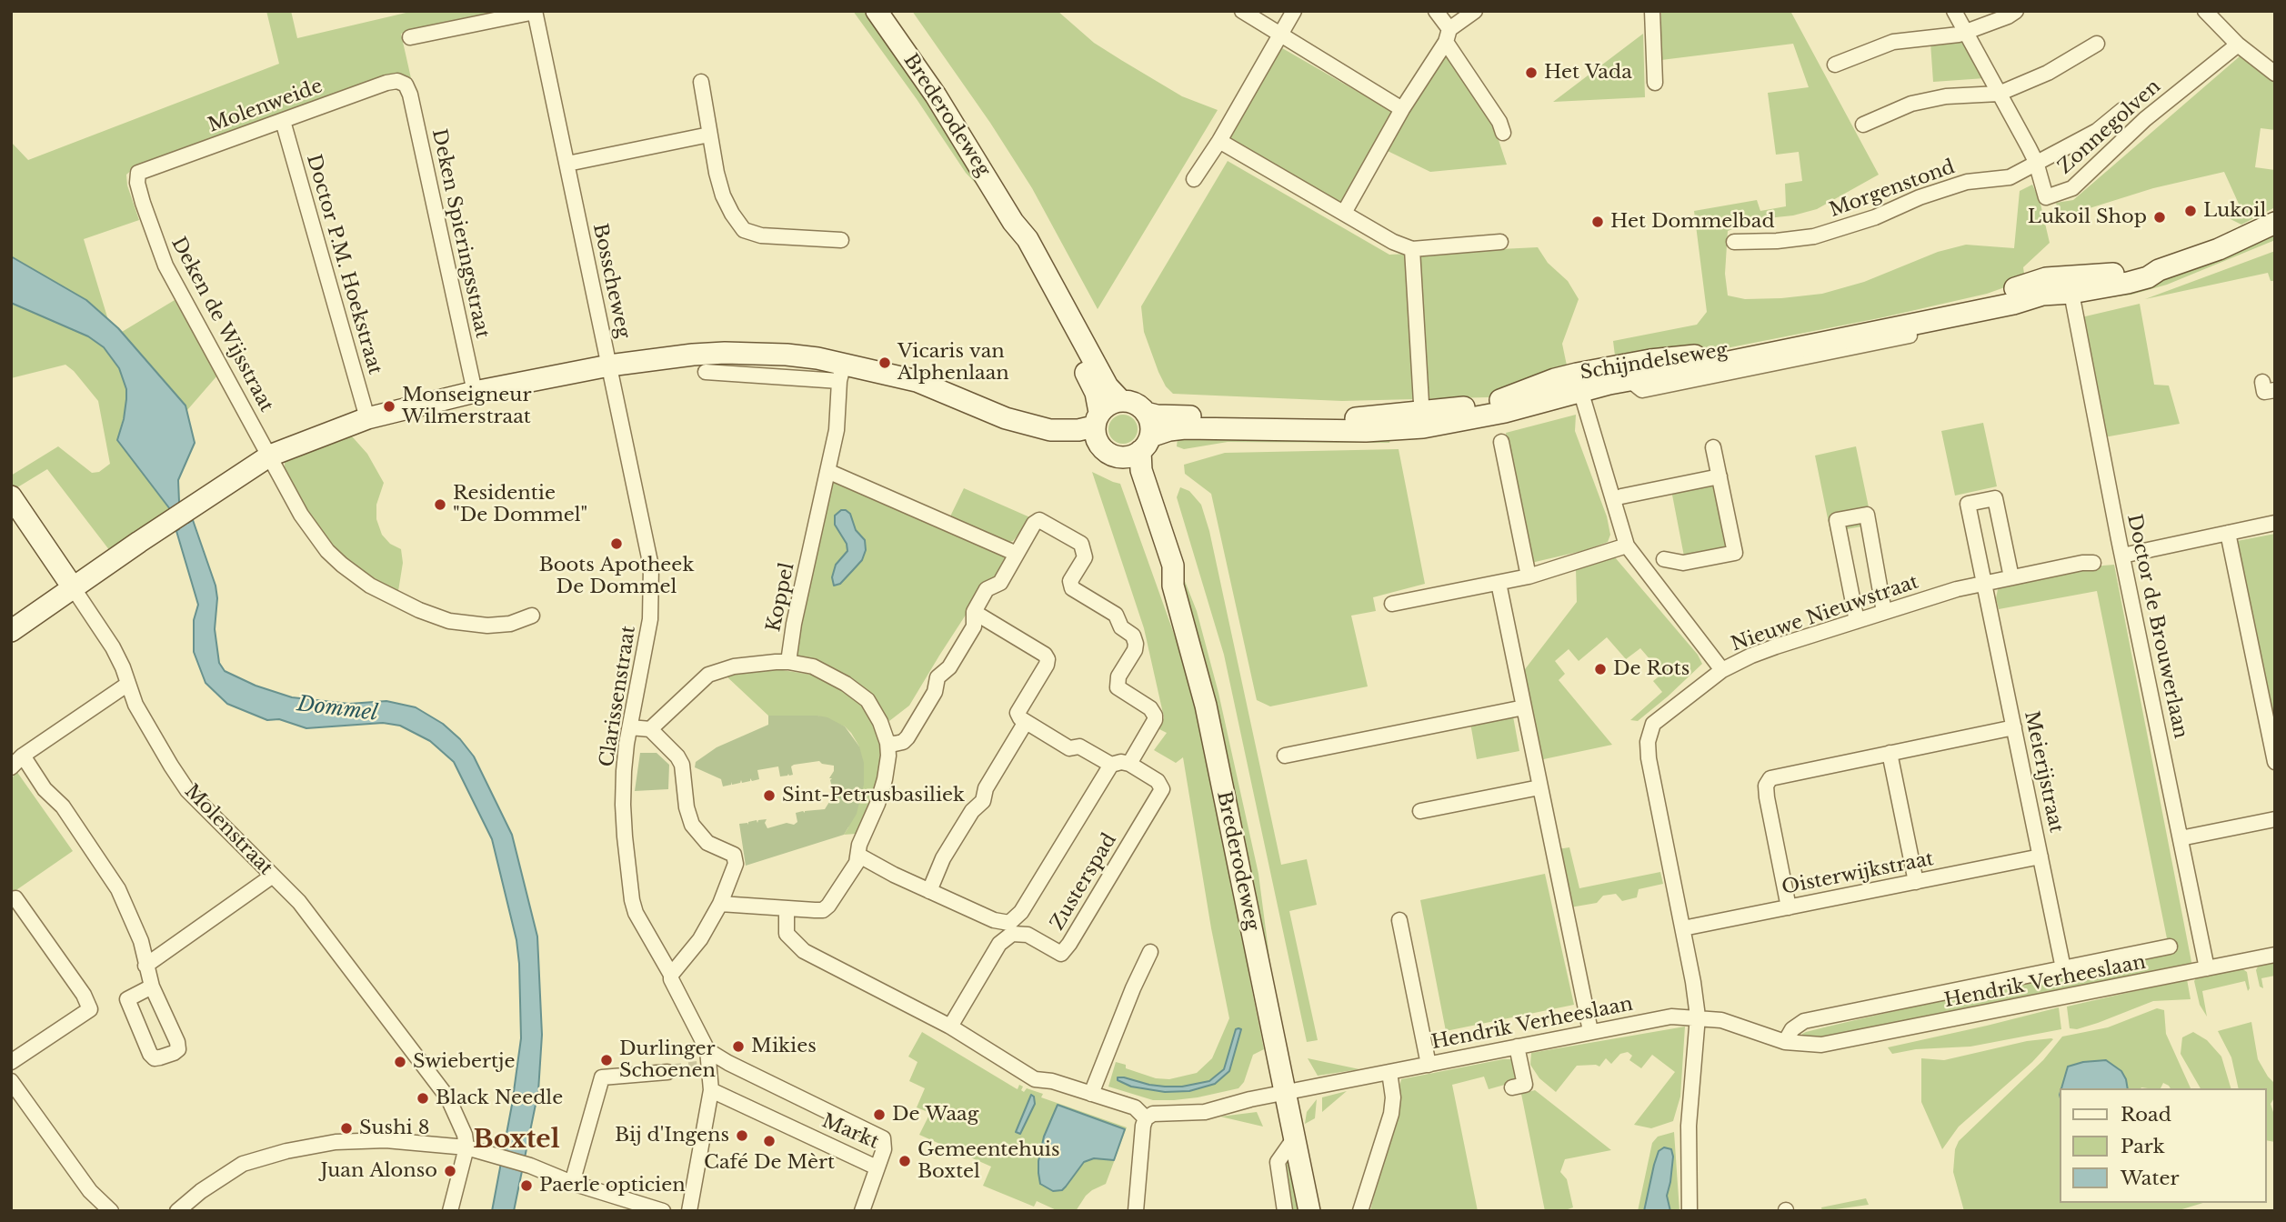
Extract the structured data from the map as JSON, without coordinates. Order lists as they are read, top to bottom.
{
  "streets": {
    "main road": ["Brederodeweg", "Schijndelseweg", "Molenstraat"],
    "street": [
      "Molenweide",
      "Zonnegolven",
      "Morgenstond",
      "Deken Spieringsstraat",
      "Doctor P.M. Hoekstraat",
      "Bosscheweg",
      "Deken de Wijsstraat",
      "Koppel",
      "Nieuwe Nieuwstraat",
      "Doctor de Brouwerlaan",
      "Clarissenstraat",
      "Meierijstraat",
      "Oisterwijkstraat",
      "Zusterspad",
      "Hendrik Verheeslaan",
      "Markt"
    ]
  },
  "crossings": [
    ["Molenweide", "Deken Spieringsstraat"],
    ["Molenweide", "Doctor P.M. Hoekstraat"],
    ["Molenweide", "Deken de Wijsstraat"],
    ["Brederodeweg", "Schijndelseweg"],
    ["Brederodeweg", "Hendrik Verheeslaan"],
    ["Zonnegolven", "Morgenstond"],
    ["Bosscheweg", "Clarissenstraat"],
    ["Schijndelseweg", "Doctor de Brouwerlaan"],
    ["Nieuwe Nieuwstraat", "Meierijstraat"],
    ["Nieuwe Nieuwstraat", "Oisterwijkstraat"],
    ["Nieuwe Nieuwstraat", "Hendrik Verheeslaan"],
    ["Doctor de Brouwerlaan", "Hendrik Verheeslaan"],
    ["Clarissenstraat", "Markt"],
    ["Meierijstraat", "Oisterwijkstraat"],
    ["Meierijstraat", "Hendrik Verheeslaan"]
  ],
  "districts": ["Boxtel"],
  "water": ["Dommel"],
  "places": [
    "Het Vada",
    "Lukoil",
    "Lukoil Shop",
    "Het Dommelbad",
    "Vicaris van Alphenlaan",
    "Monseigneur Wilmerstraat",
    "Residentie \"De Dommel\"",
    "Boots Apotheek De Dommel",
    "De Rots",
    "Sint-Petrusbasiliek",
    "Mikies",
    "Durlinger Schoenen",
    "Swiebertje",
    "Black Needle",
    "De Waag",
    "Sushi 8",
    "Bij d'Ingens",
    "Café De Mèrt",
    "Gemeentehuis Boxtel",
    "Juan Alonso",
    "Paerle opticien"
  ],
  "legend": ["Road", "Park", "Water"]
}
